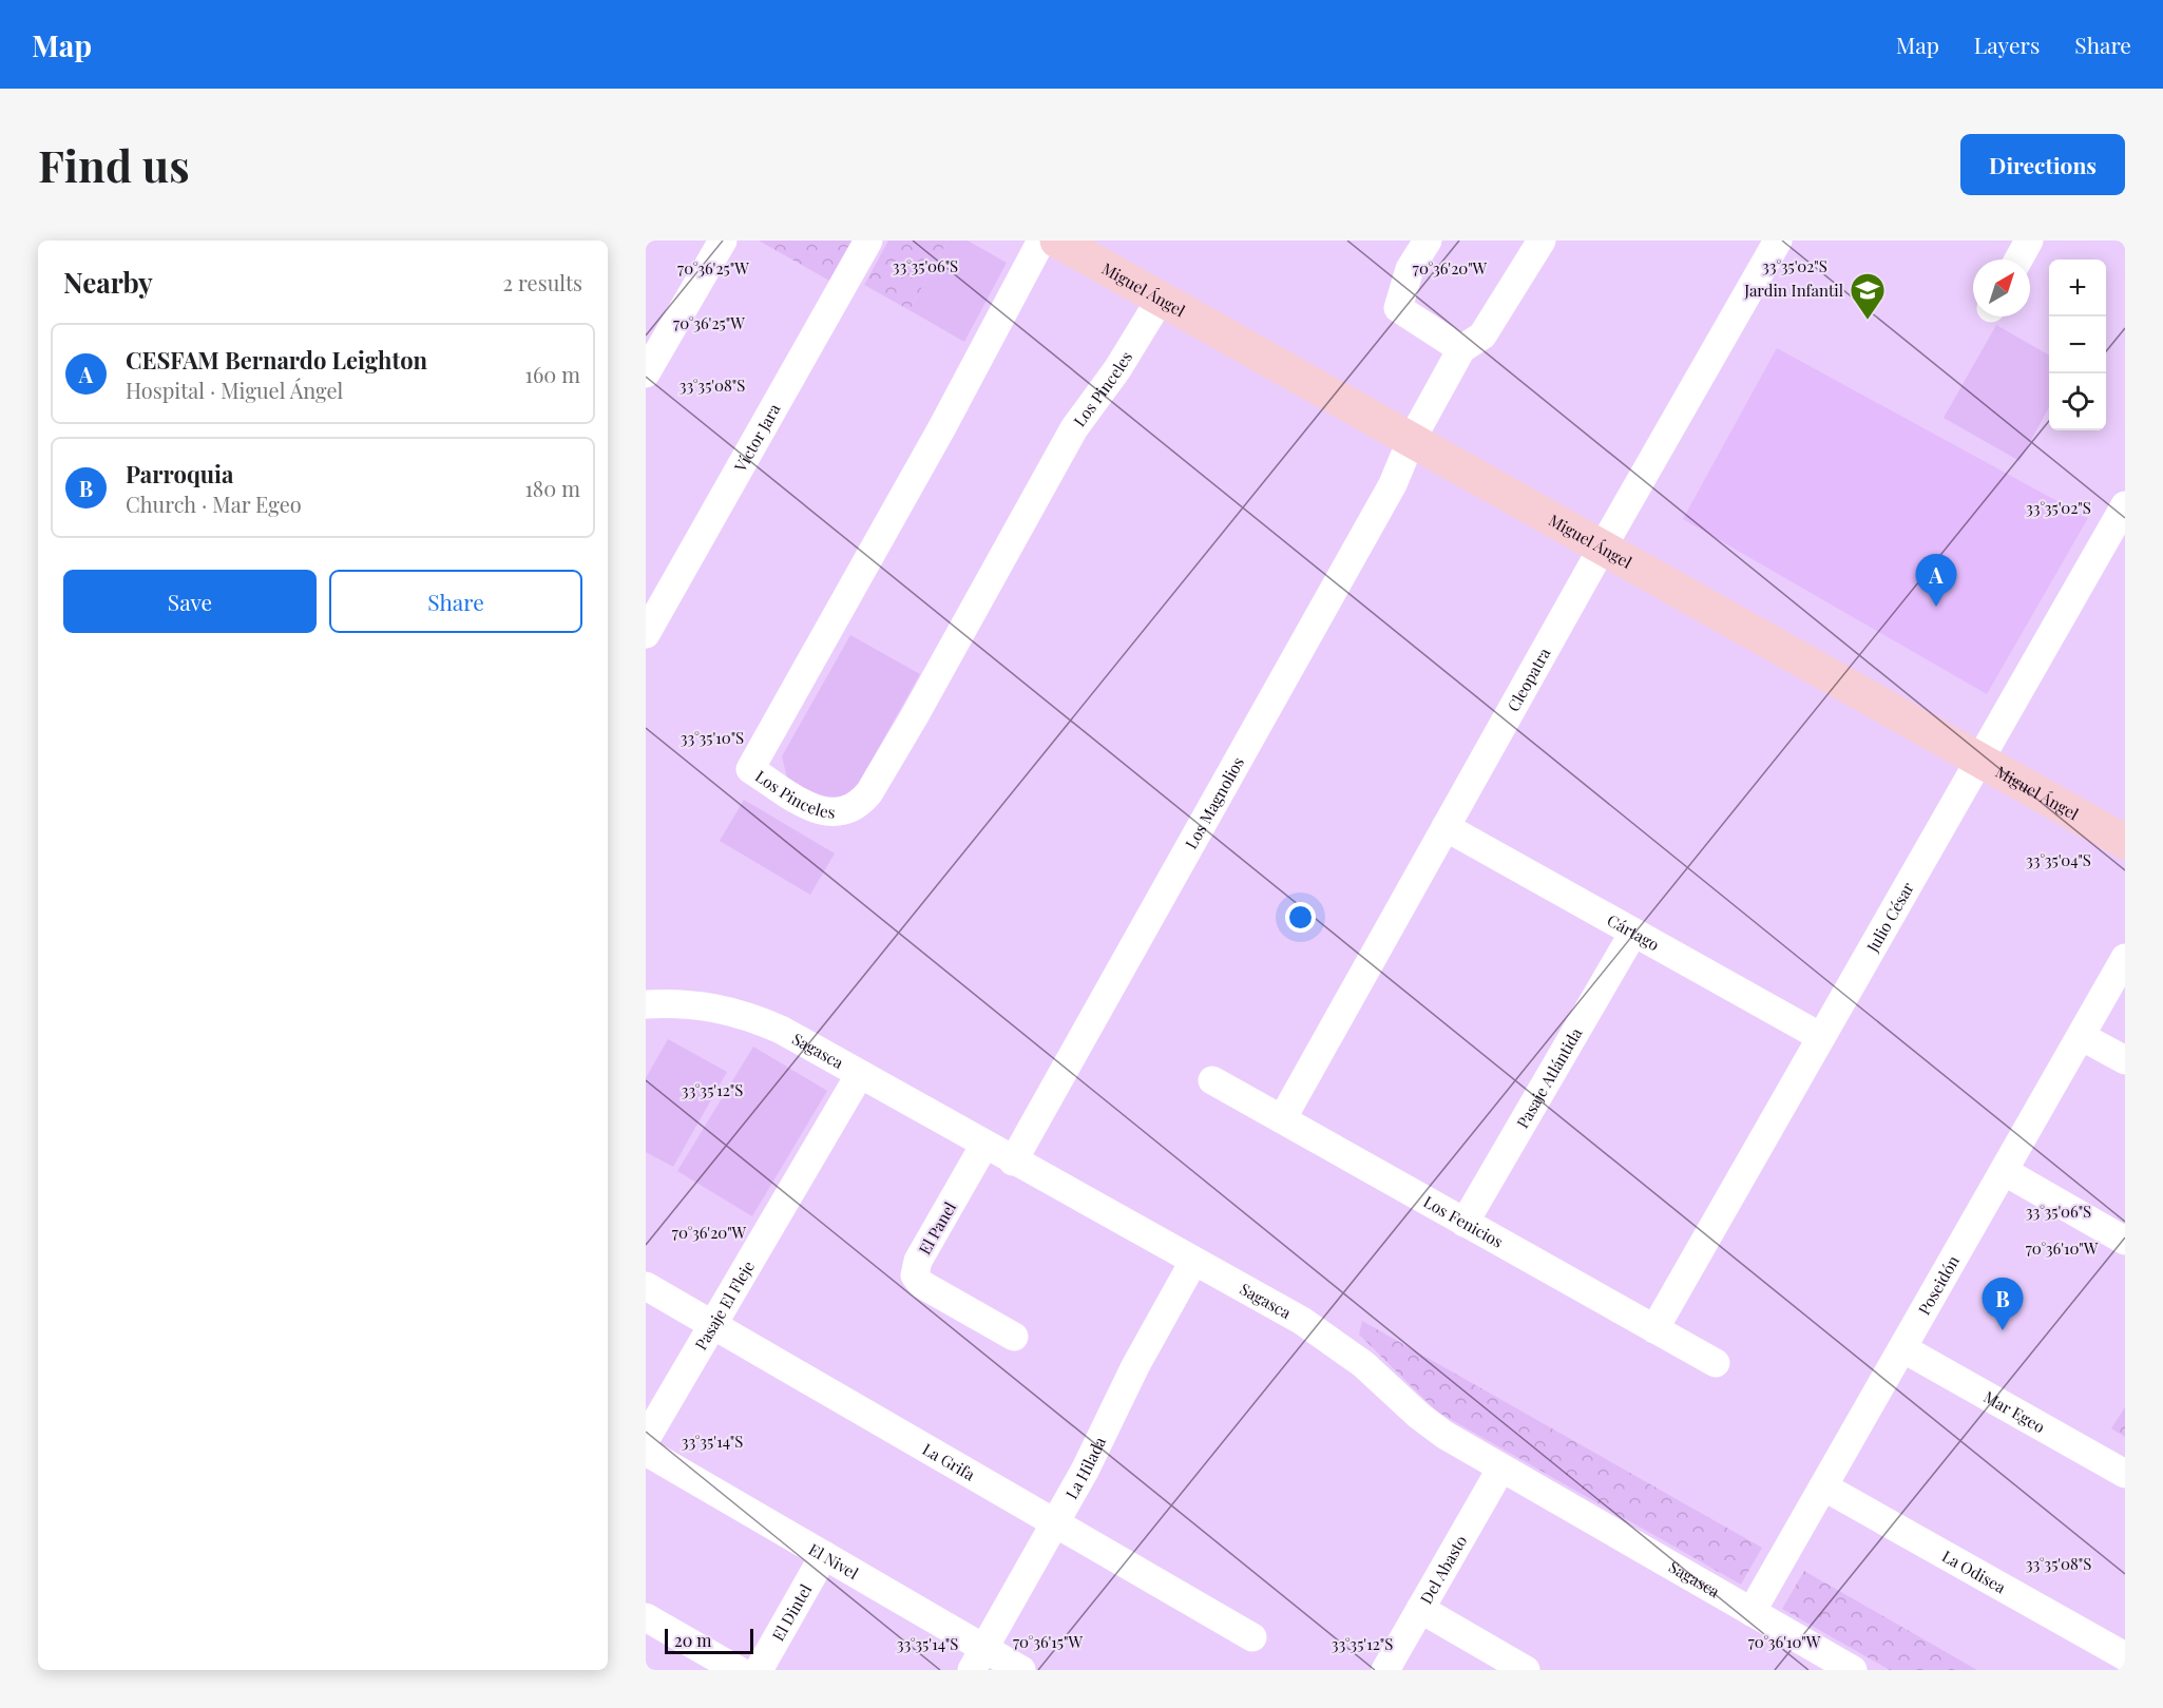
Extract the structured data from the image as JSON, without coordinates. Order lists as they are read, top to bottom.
{
  "streets": {
    "street": [
      "Miguel Ángel",
      "Los Pinceles",
      "Víctor Jara",
      "Cleopatra",
      "Los Magnolios",
      "Julio César",
      "Cártago",
      "Sagasca",
      "Pasaje Atlántida",
      "Los Fenicios",
      "El Panel",
      "Poseidón",
      "Pasaje El Fleje",
      "Mar Egeo",
      "La Grifa",
      "La Hilada",
      "El Nivel",
      "Del Abasto",
      "La Odisea",
      "El Dintel"
    ]
  },
  "crossings": [
    ["Miguel Ángel", "Los Pinceles"],
    ["Miguel Ángel", "Cleopatra"],
    ["Miguel Ángel", "Los Magnolios"],
    ["Miguel Ángel", "Julio César"],
    ["Cleopatra", "Cártago"],
    ["Cleopatra", "Los Fenicios"],
    ["Los Magnolios", "Sagasca"],
    ["Julio César", "Cártago"],
    ["Julio César", "Los Fenicios"],
    ["Cártago", "Pasaje Atlántida"],
    ["Sagasca", "El Panel"],
    ["Sagasca", "Poseidón"],
    ["Sagasca", "Pasaje El Fleje"],
    ["Sagasca", "La Hilada"],
    ["Sagasca", "Del Abasto"],
    ["Pasaje Atlántida", "Los Fenicios"],
    ["Poseidón", "Mar Egeo"],
    ["Poseidón", "La Odisea"],
    ["Pasaje El Fleje", "La Grifa"],
    ["La Grifa", "La Hilada"],
    ["La Hilada", "El Nivel"],
    ["El Nivel", "El Dintel"]
  ],
  "places": {
    "school or university": ["Jardin Infantil"]
  },
  "scale_bar": "20 m",
  "north": "top right",
  "page": {
    "header": "Map",
    "nav": ["Map", "Layers", "Share"],
    "buttons": [
      "Directions",
      ["Save", "Share"]
    ],
    "title": "Find us",
    "heading": ["Nearby", "2 results"],
    "map_buttons": ["+", "−"],
    "list": [
      {
        "mark": "A",
        "name": "CESFAM Bernardo Leighton",
        "note": "Hospital · Miguel Ángel",
        "value": "160 m"
      },
      {
        "mark": "B",
        "name": "Parroquia",
        "note": "Church · Mar Egeo",
        "value": "180 m"
      }
    ],
    "pins": ["A", "B"],
    "scale": "20 m"
  },
  "coordinates": [
    "33°35'06\"S",
    "33°35'02\"S",
    "70°36'25\"W",
    "70°36'20\"W",
    "33°35'08\"S",
    "33°35'10\"S",
    "33°35'04\"S",
    "33°35'12\"S",
    "70°36'10\"W",
    "33°35'14\"S",
    "70°36'15\"W"
  ]
}
